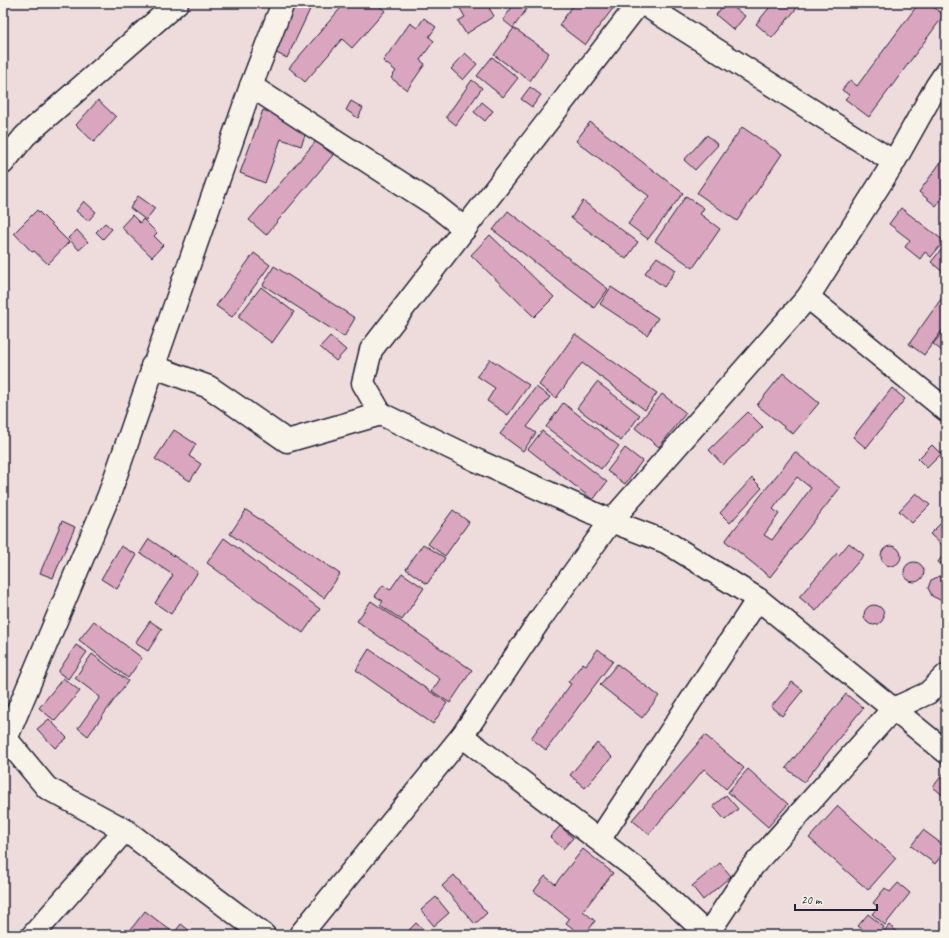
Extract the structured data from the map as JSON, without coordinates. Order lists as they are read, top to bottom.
{
  "scale_bar": "20 m"
}
